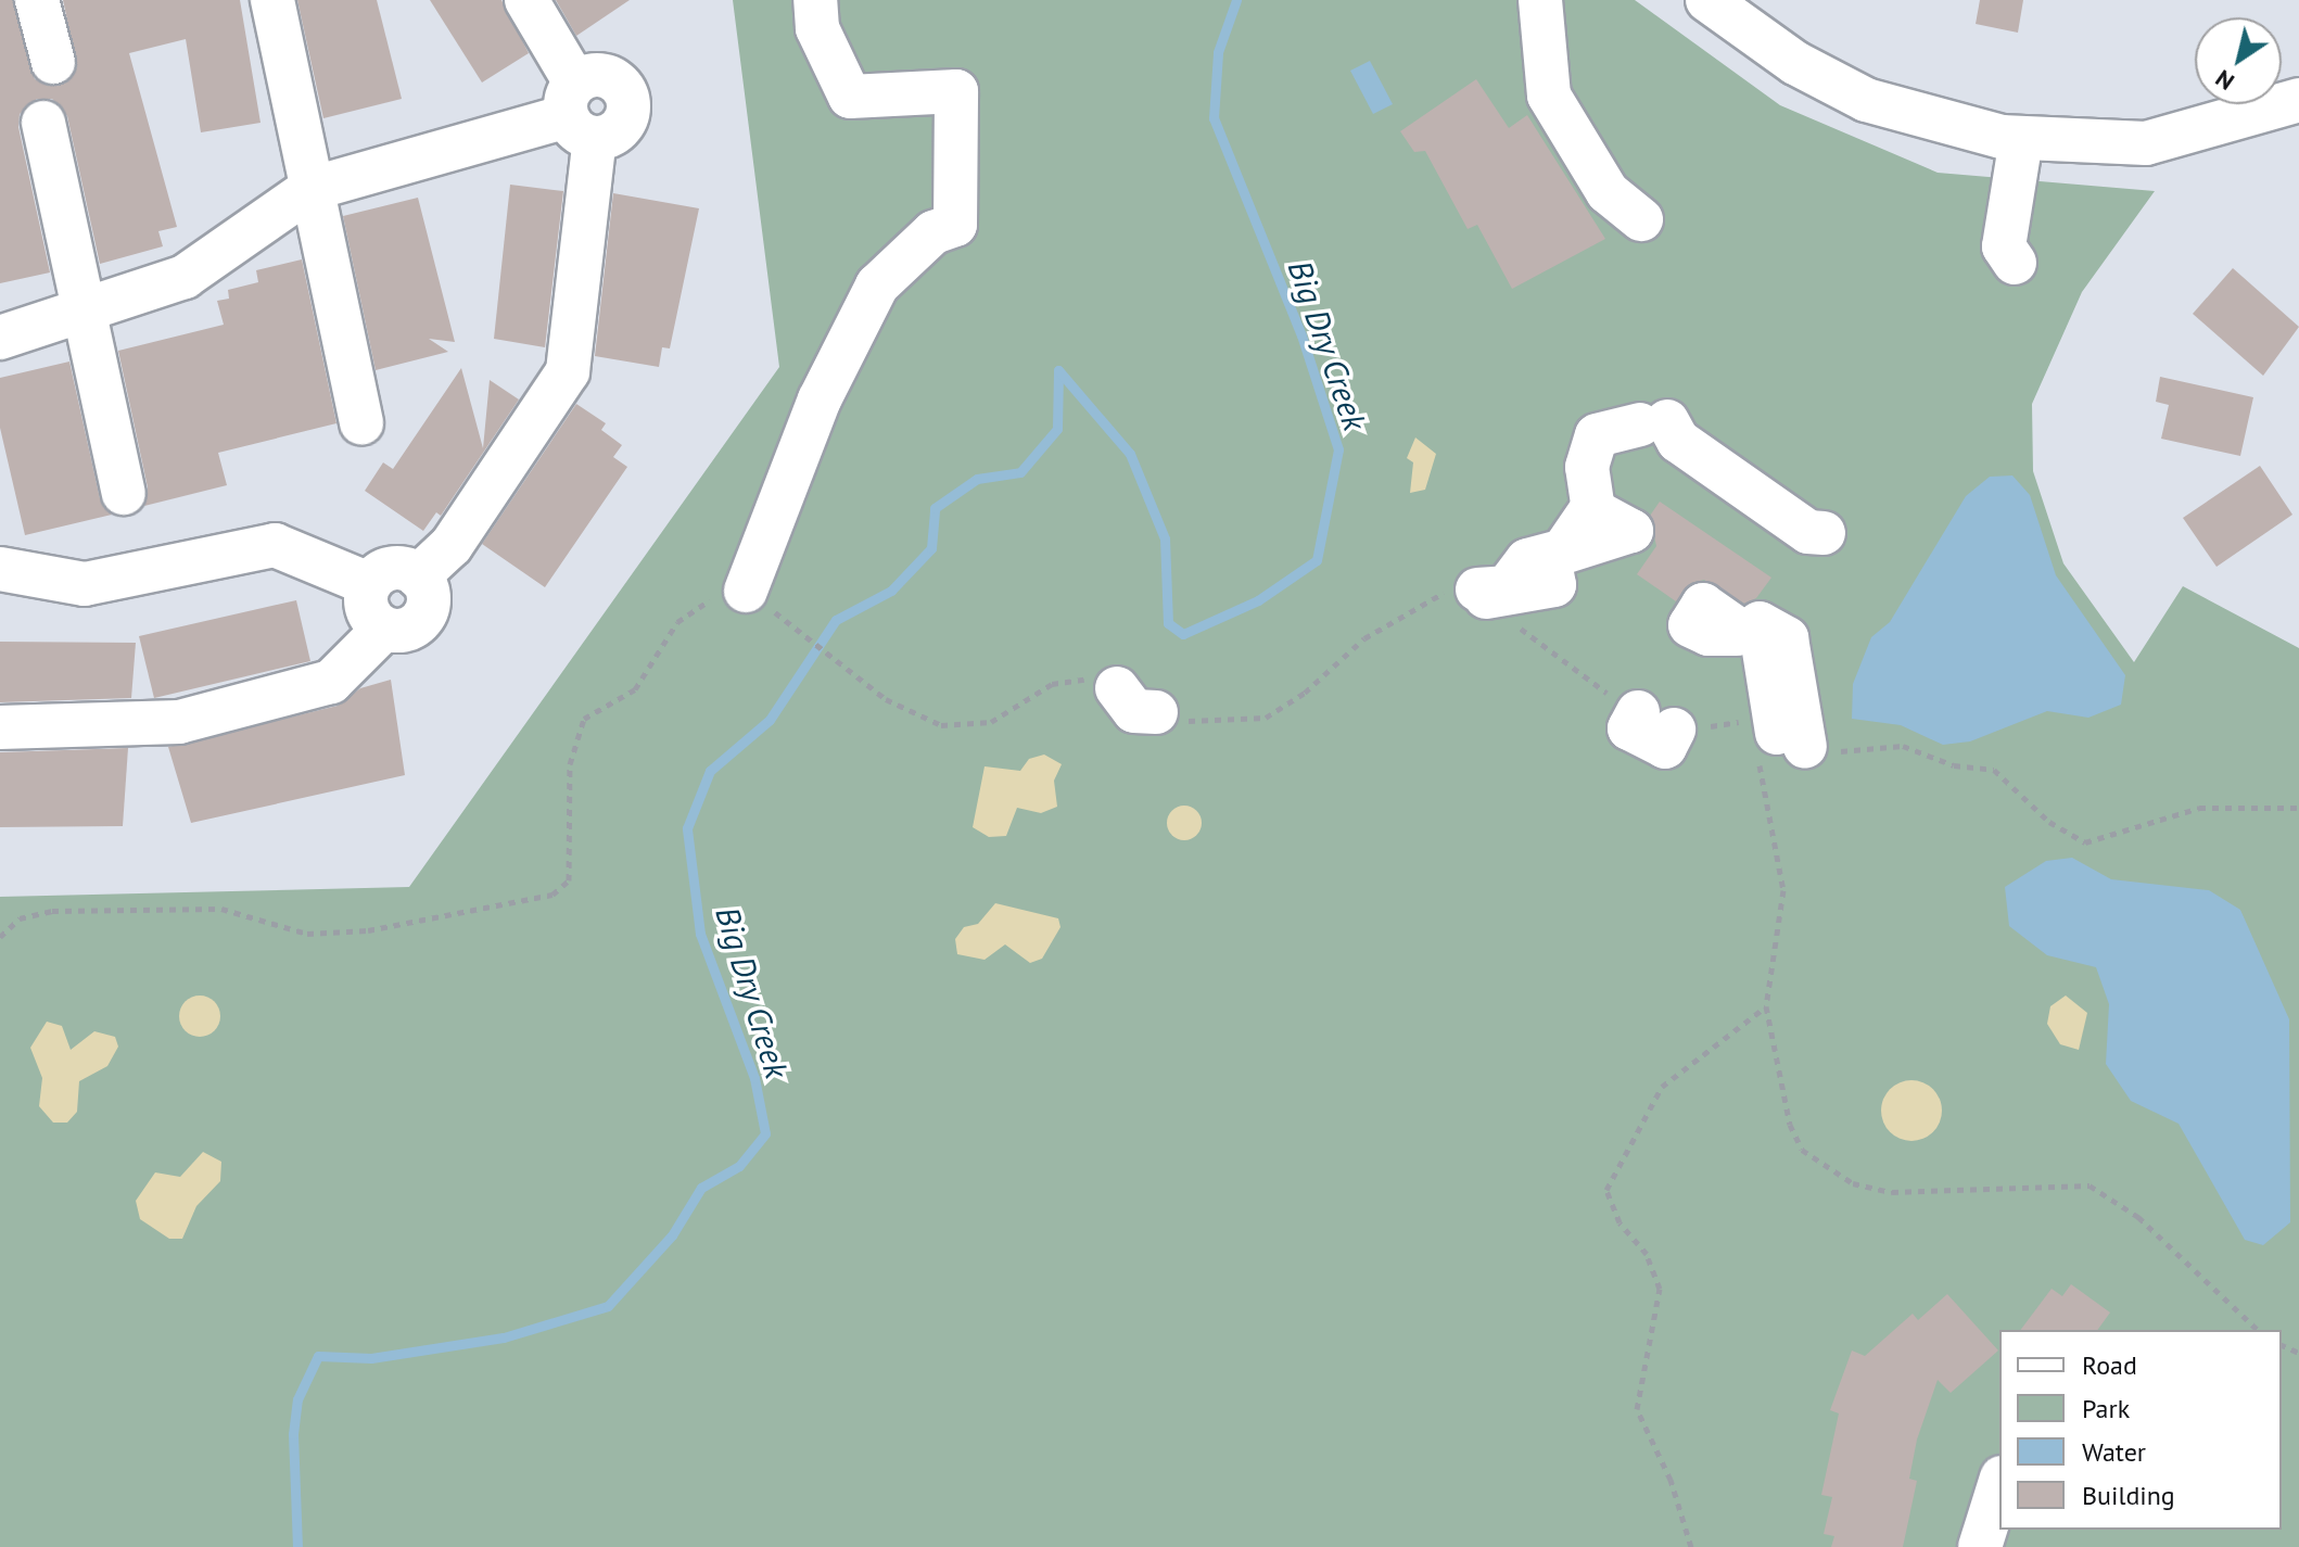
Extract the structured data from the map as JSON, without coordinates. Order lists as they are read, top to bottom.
{
  "water": ["Big Dry Creek"],
  "legend": [
    "Road",
    "Park",
    "Water",
    "Building"
  ],
  "north": "bottom left"
}
